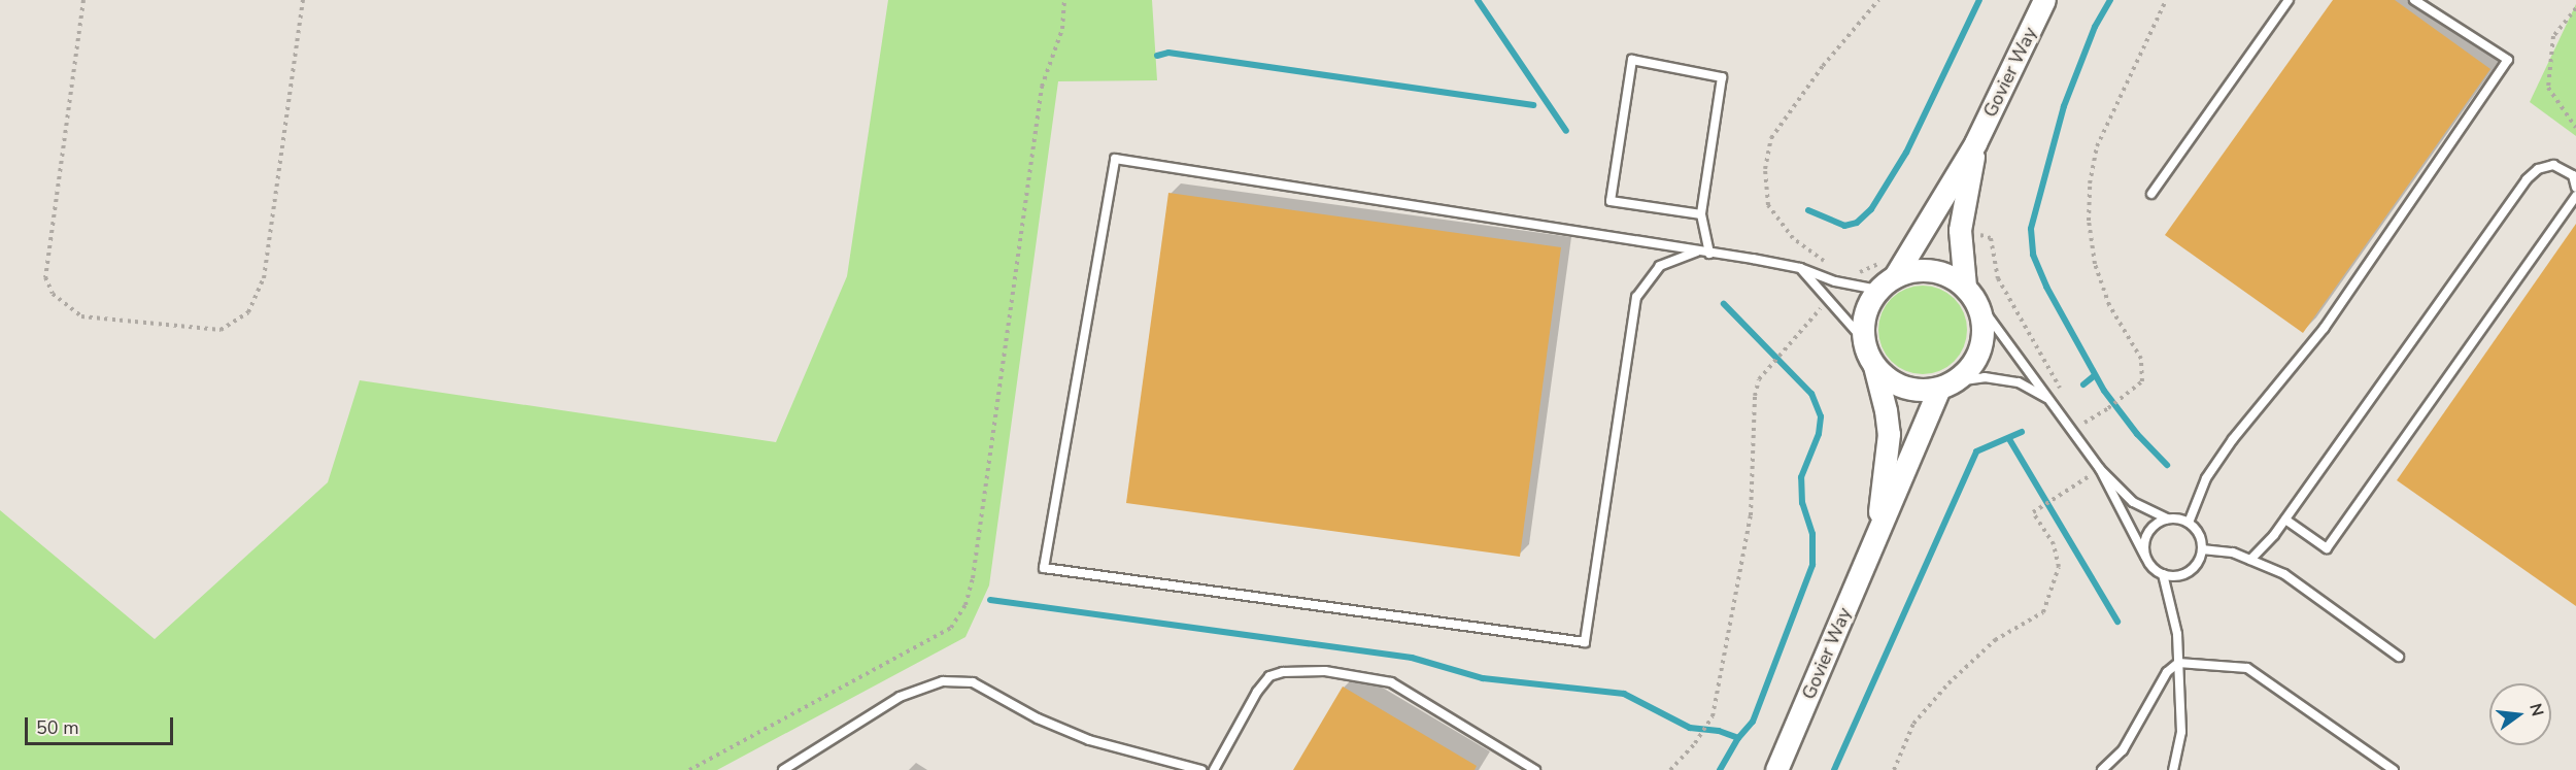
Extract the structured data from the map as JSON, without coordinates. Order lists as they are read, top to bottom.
{
  "streets": {
    "street": ["Govier Way"]
  },
  "scale_bar": "50 m",
  "north": "right"
}
